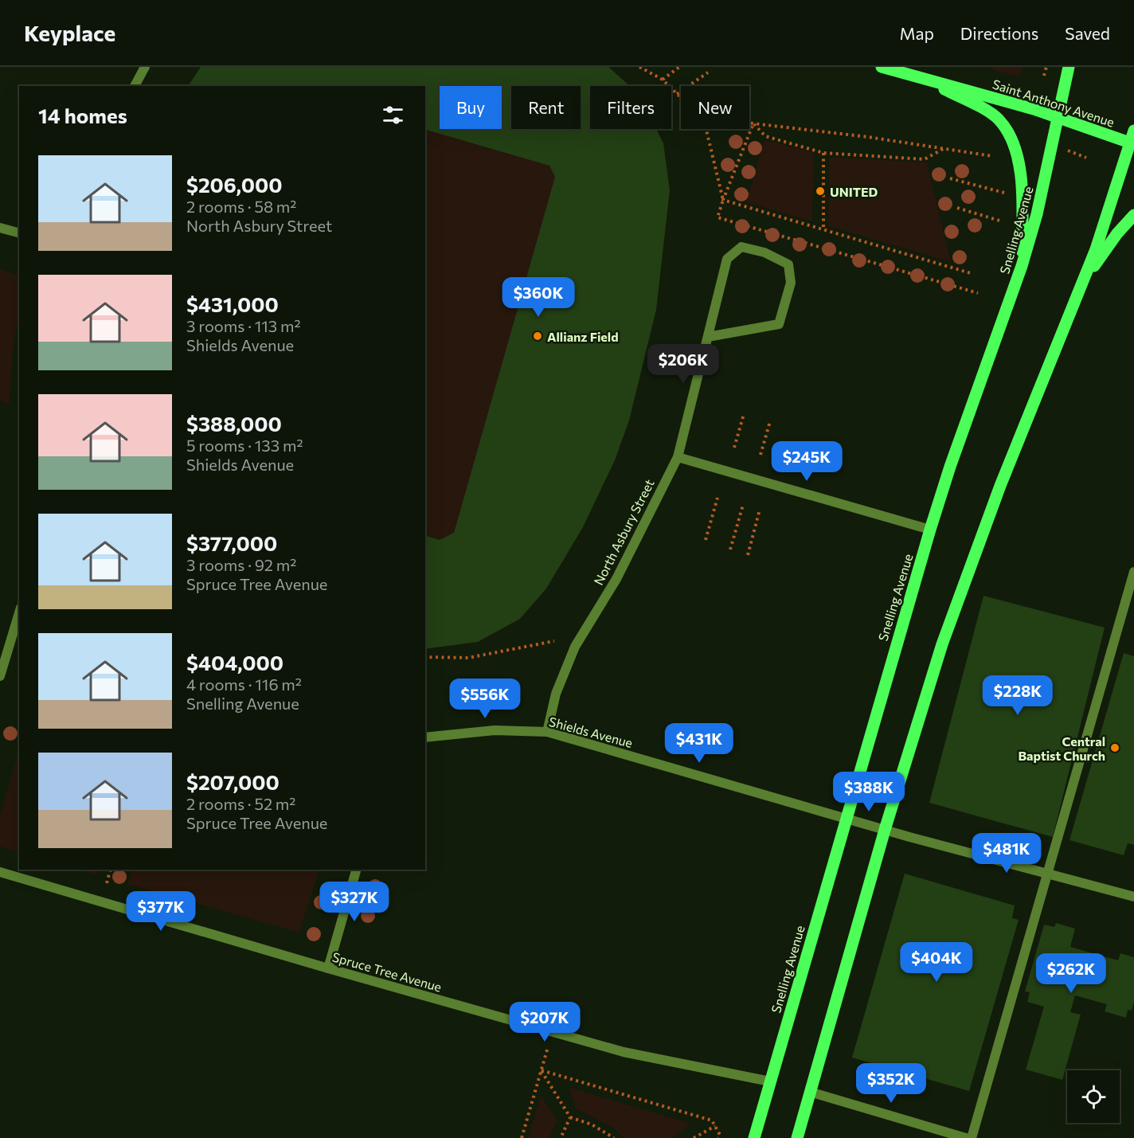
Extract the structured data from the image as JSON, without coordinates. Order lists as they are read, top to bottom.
{
  "streets": {
    "main road": ["Saint Anthony Avenue", "Snelling Avenue"],
    "street": ["North Asbury Street", "Shields Avenue", "Spruce Tree Avenue"]
  },
  "crossings": [
    ["Saint Anthony Avenue", "Snelling Avenue"],
    ["Snelling Avenue", "Shields Avenue"],
    ["Snelling Avenue", "Spruce Tree Avenue"],
    ["North Asbury Street", "Shields Avenue"]
  ],
  "places": ["UNITED", "Allianz Field", "Central Baptist Church"],
  "page": {
    "header": "Keyplace",
    "nav": ["Map", "Directions", "Saved"],
    "chip": [
      "Buy",
      "Rent",
      "Filters",
      "New"
    ],
    "heading": "14 homes",
    "list": [
      {
        "name": "$206,000",
        "note": "2 rooms · 58 m² · North Asbury Street"
      },
      {
        "name": "$431,000",
        "note": "3 rooms · 113 m² · Shields Avenue"
      },
      {
        "name": "$388,000",
        "note": "5 rooms · 133 m² · Shields Avenue"
      },
      {
        "name": "$377,000",
        "note": "3 rooms · 92 m² · Spruce Tree Avenue"
      },
      {
        "name": "$404,000",
        "note": "4 rooms · 116 m² · Snelling Avenue"
      },
      {
        "name": "$207,000",
        "note": "2 rooms · 52 m² · Spruce Tree Avenue"
      }
    ],
    "price": [
      "$360K",
      "$206K",
      "$245K",
      "$228K",
      "$556K",
      "$431K",
      "$388K",
      "$481K",
      "$327K",
      "$377K",
      "$404K",
      "$262K",
      "$207K",
      "$352K"
    ]
  }
}
